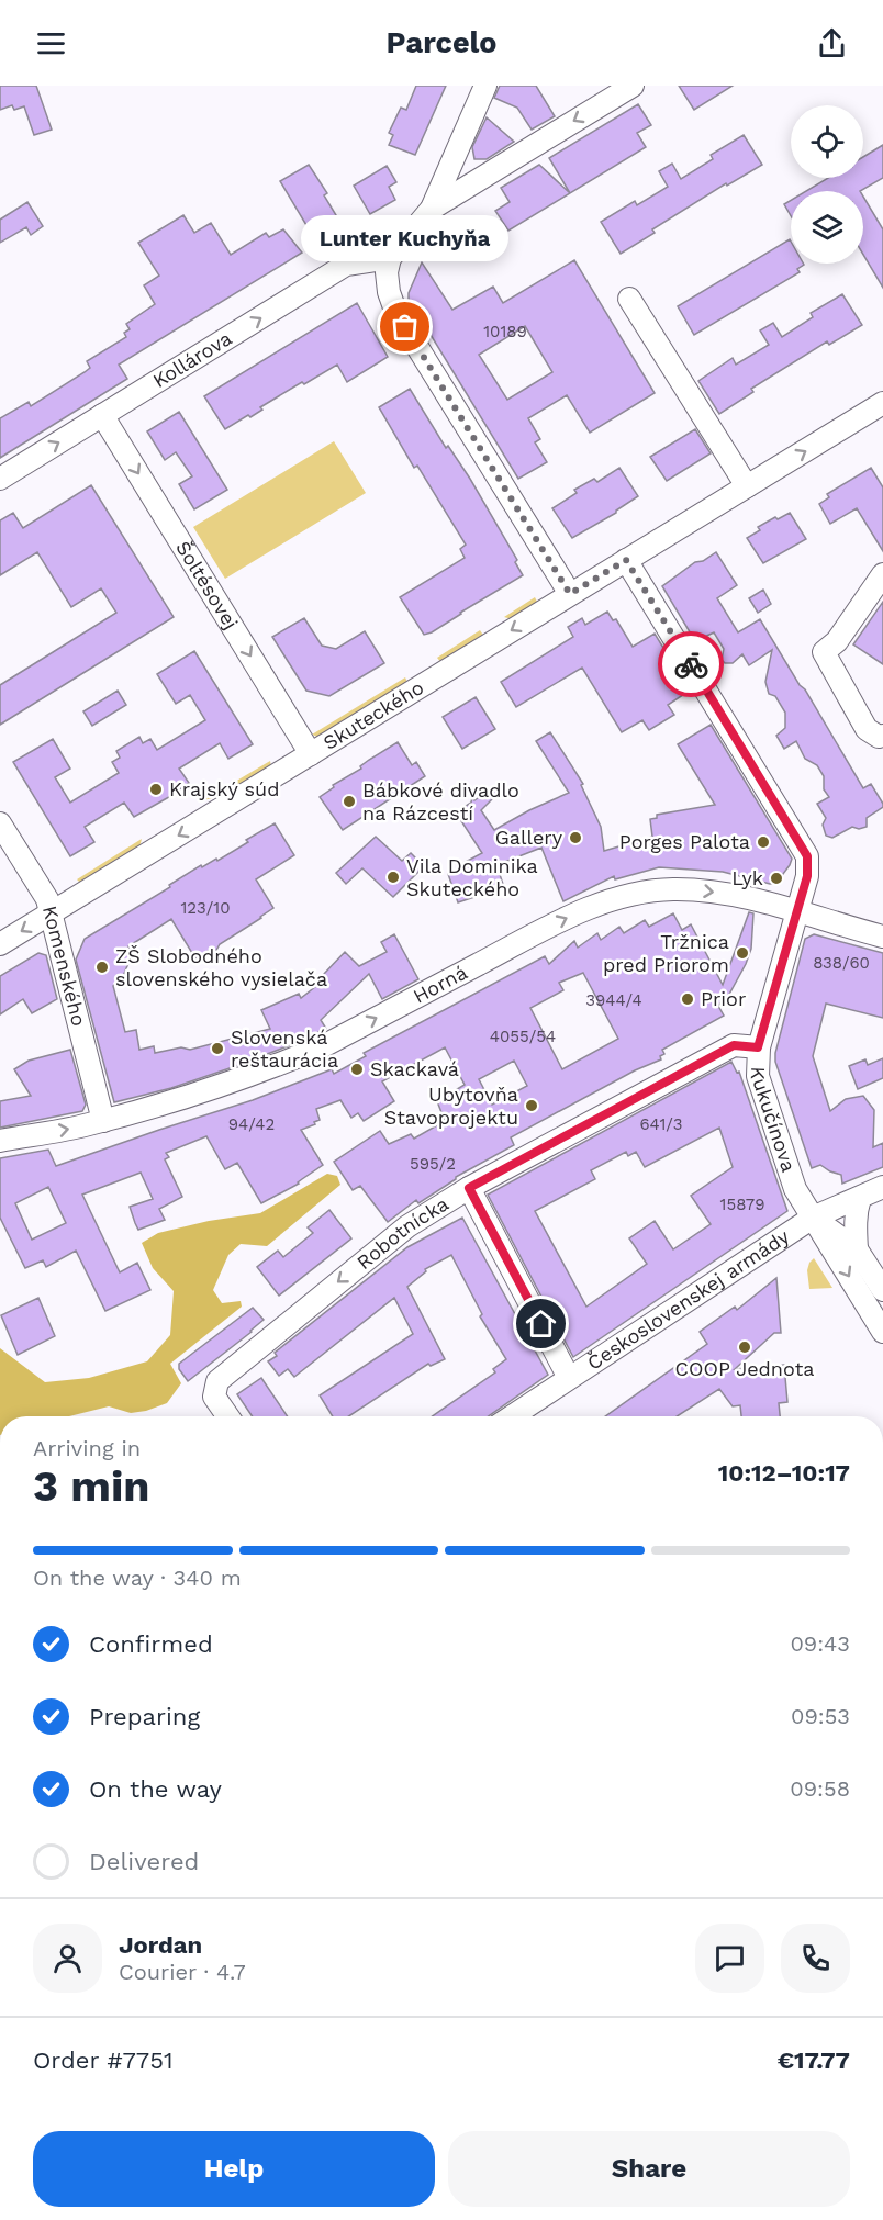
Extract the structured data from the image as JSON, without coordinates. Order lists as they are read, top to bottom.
{
  "streets": {
    "street": [
      "Kollárova",
      "Šoltésovej",
      "Skuteckého",
      "Komenského",
      "Horná",
      "Kukučínova",
      "Robotnícka",
      "Československej armády"
    ]
  },
  "crossings": [
    ["Kollárova", "Šoltésovej"],
    ["Šoltésovej", "Skuteckého"],
    ["Skuteckého", "Komenského"],
    ["Skuteckého", "Kukučínova"],
    ["Komenského", "Horná"],
    ["Horná", "Kukučínova"],
    ["Kukučínova", "Robotnícka"],
    ["Kukučínova", "Československej armády"]
  ],
  "one_way": [
    "Kollárova",
    "Šoltésovej",
    "Horná",
    "Robotnícka"
  ],
  "places": [
    "Lunter Kuchyňa",
    "Krajský súd",
    "Bábkové divadlo na Rázcestí",
    "Gallery",
    "Porges Palota",
    "Vila Dominika Skuteckého",
    "Lyk",
    "Tržnica pred Priorom",
    "ZŠ Slobodného slovenského vysielača",
    "Prior",
    "Slovenská reštaurácia",
    "Skackavá",
    "Ubytovňa Stavoprojektu",
    "COOP Jednota"
  ],
  "house_numbers": [
    "10189",
    "123/10",
    "838/60",
    "3944/4",
    "4055/54",
    "94/42",
    "641/3",
    "595/2",
    "15879"
  ],
  "page": {
    "header": "Parcelo",
    "bubble": "Lunter Kuchyňa",
    "heading": ["3 min", "Arriving in", "10:12–10:17"],
    "panel": [
      "Jordan",
      "Courier · 4.7",
      "Order #7751",
      "€17.77"
    ],
    "bar": "On the way · 340 m",
    "list": [
      ["Confirmed", "09:43"],
      ["Preparing", "09:53"],
      ["On the way", "09:58"],
      "Delivered"
    ],
    "buttons": ["Help", "Share"]
  }
}
